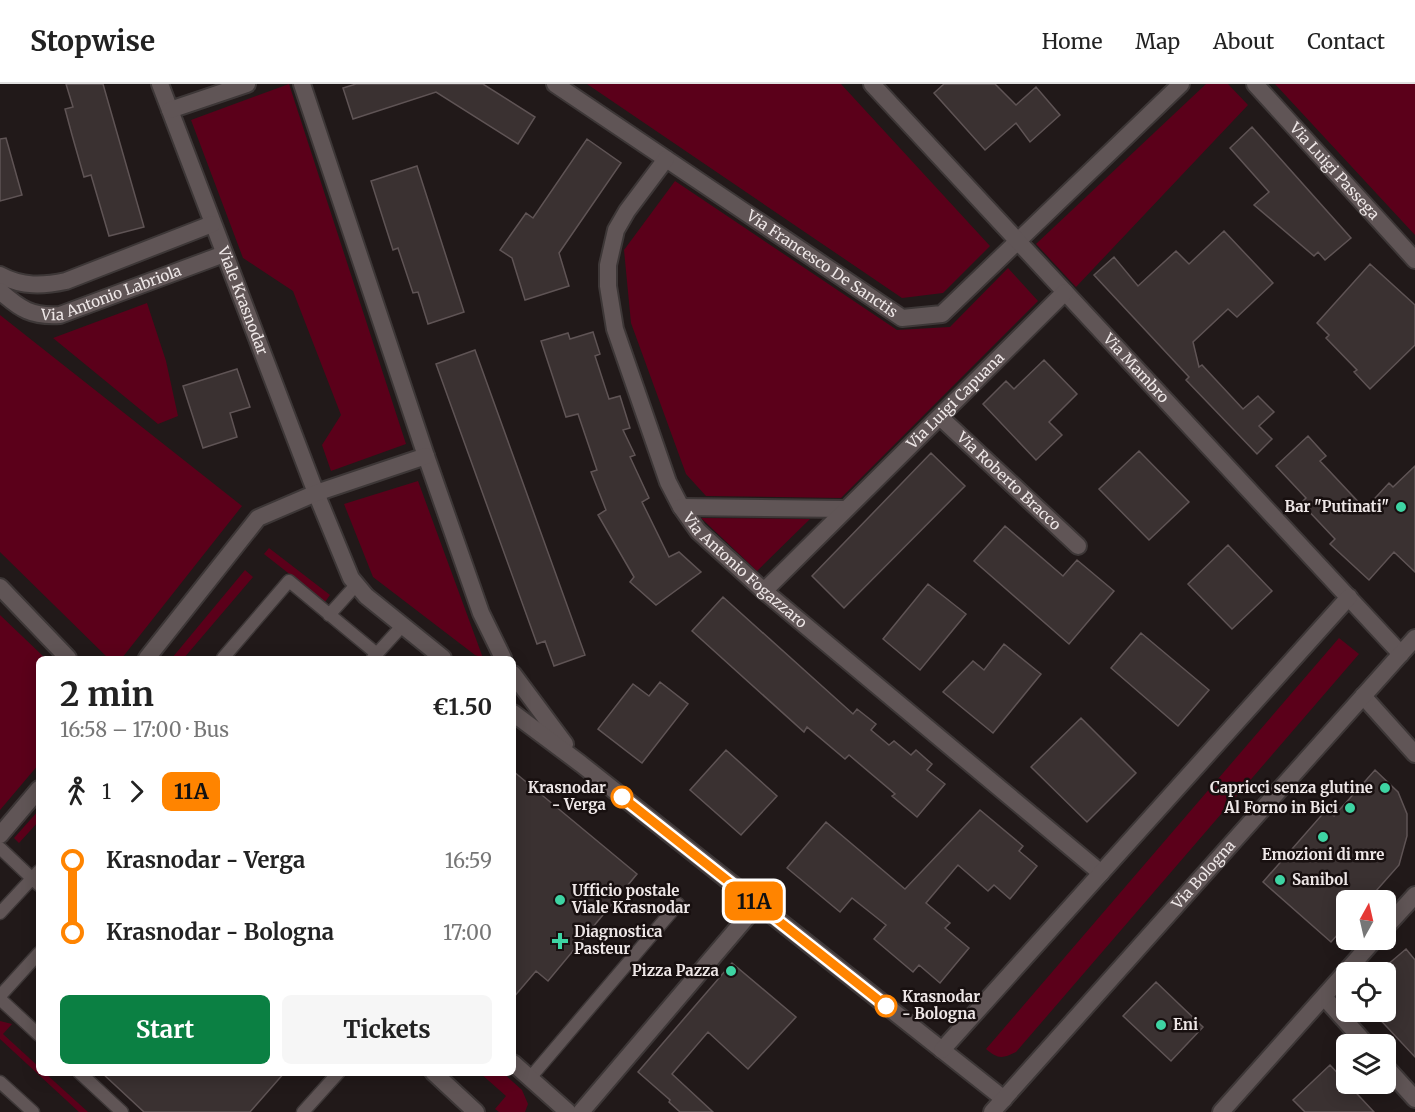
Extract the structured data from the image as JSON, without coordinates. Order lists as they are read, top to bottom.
{
  "streets": {
    "street": [
      "Via Luigi Passega",
      "Via Francesco De Sanctis",
      "Via Antonio Labriola",
      "Viale Krasnodar",
      "Via Mambro",
      "Via Luigi Capuana",
      "Via Roberto Bracco",
      "Via Antonio Fogazzaro",
      "Via Bologna"
    ]
  },
  "crossings": [
    ["Via Francesco De Sanctis", "Via Mambro"],
    ["Via Francesco De Sanctis", "Via Antonio Fogazzaro"],
    ["Via Antonio Labriola", "Viale Krasnodar"],
    ["Via Mambro", "Via Luigi Capuana"],
    ["Via Mambro", "Via Bologna"],
    ["Via Luigi Capuana", "Via Roberto Bracco"],
    ["Via Luigi Capuana", "Via Antonio Fogazzaro"]
  ],
  "places": {
    "other": [
      "Bar \"Putinati\"",
      "Capricci senza glutine",
      "Krasnodar - Verga",
      "Al Forno in Bici",
      "Emozioni di mre",
      "Sanibol",
      "Ufficio postale Viale Krasnodar",
      "Pizza Pazza",
      "Krasnodar - Bologna",
      "Eni"
    ],
    "health": ["Diagnostica Pasteur"]
  },
  "lines": ["bus line 11A"],
  "north": "top",
  "page": {
    "header": "Stopwise",
    "nav": [
      "Home",
      "Map",
      "About",
      "Contact"
    ],
    "on_map": "11A",
    "heading": ["2 min", "16:58 – 17:00 · Bus", "€1.50"],
    "legs": ["1", "11A"],
    "list": [
      {
        "name": "Krasnodar - Verga",
        "value": "16:59"
      },
      {
        "name": "Krasnodar - Bologna",
        "value": "17:00"
      }
    ],
    "buttons": ["Start", "Tickets"]
  }
}
